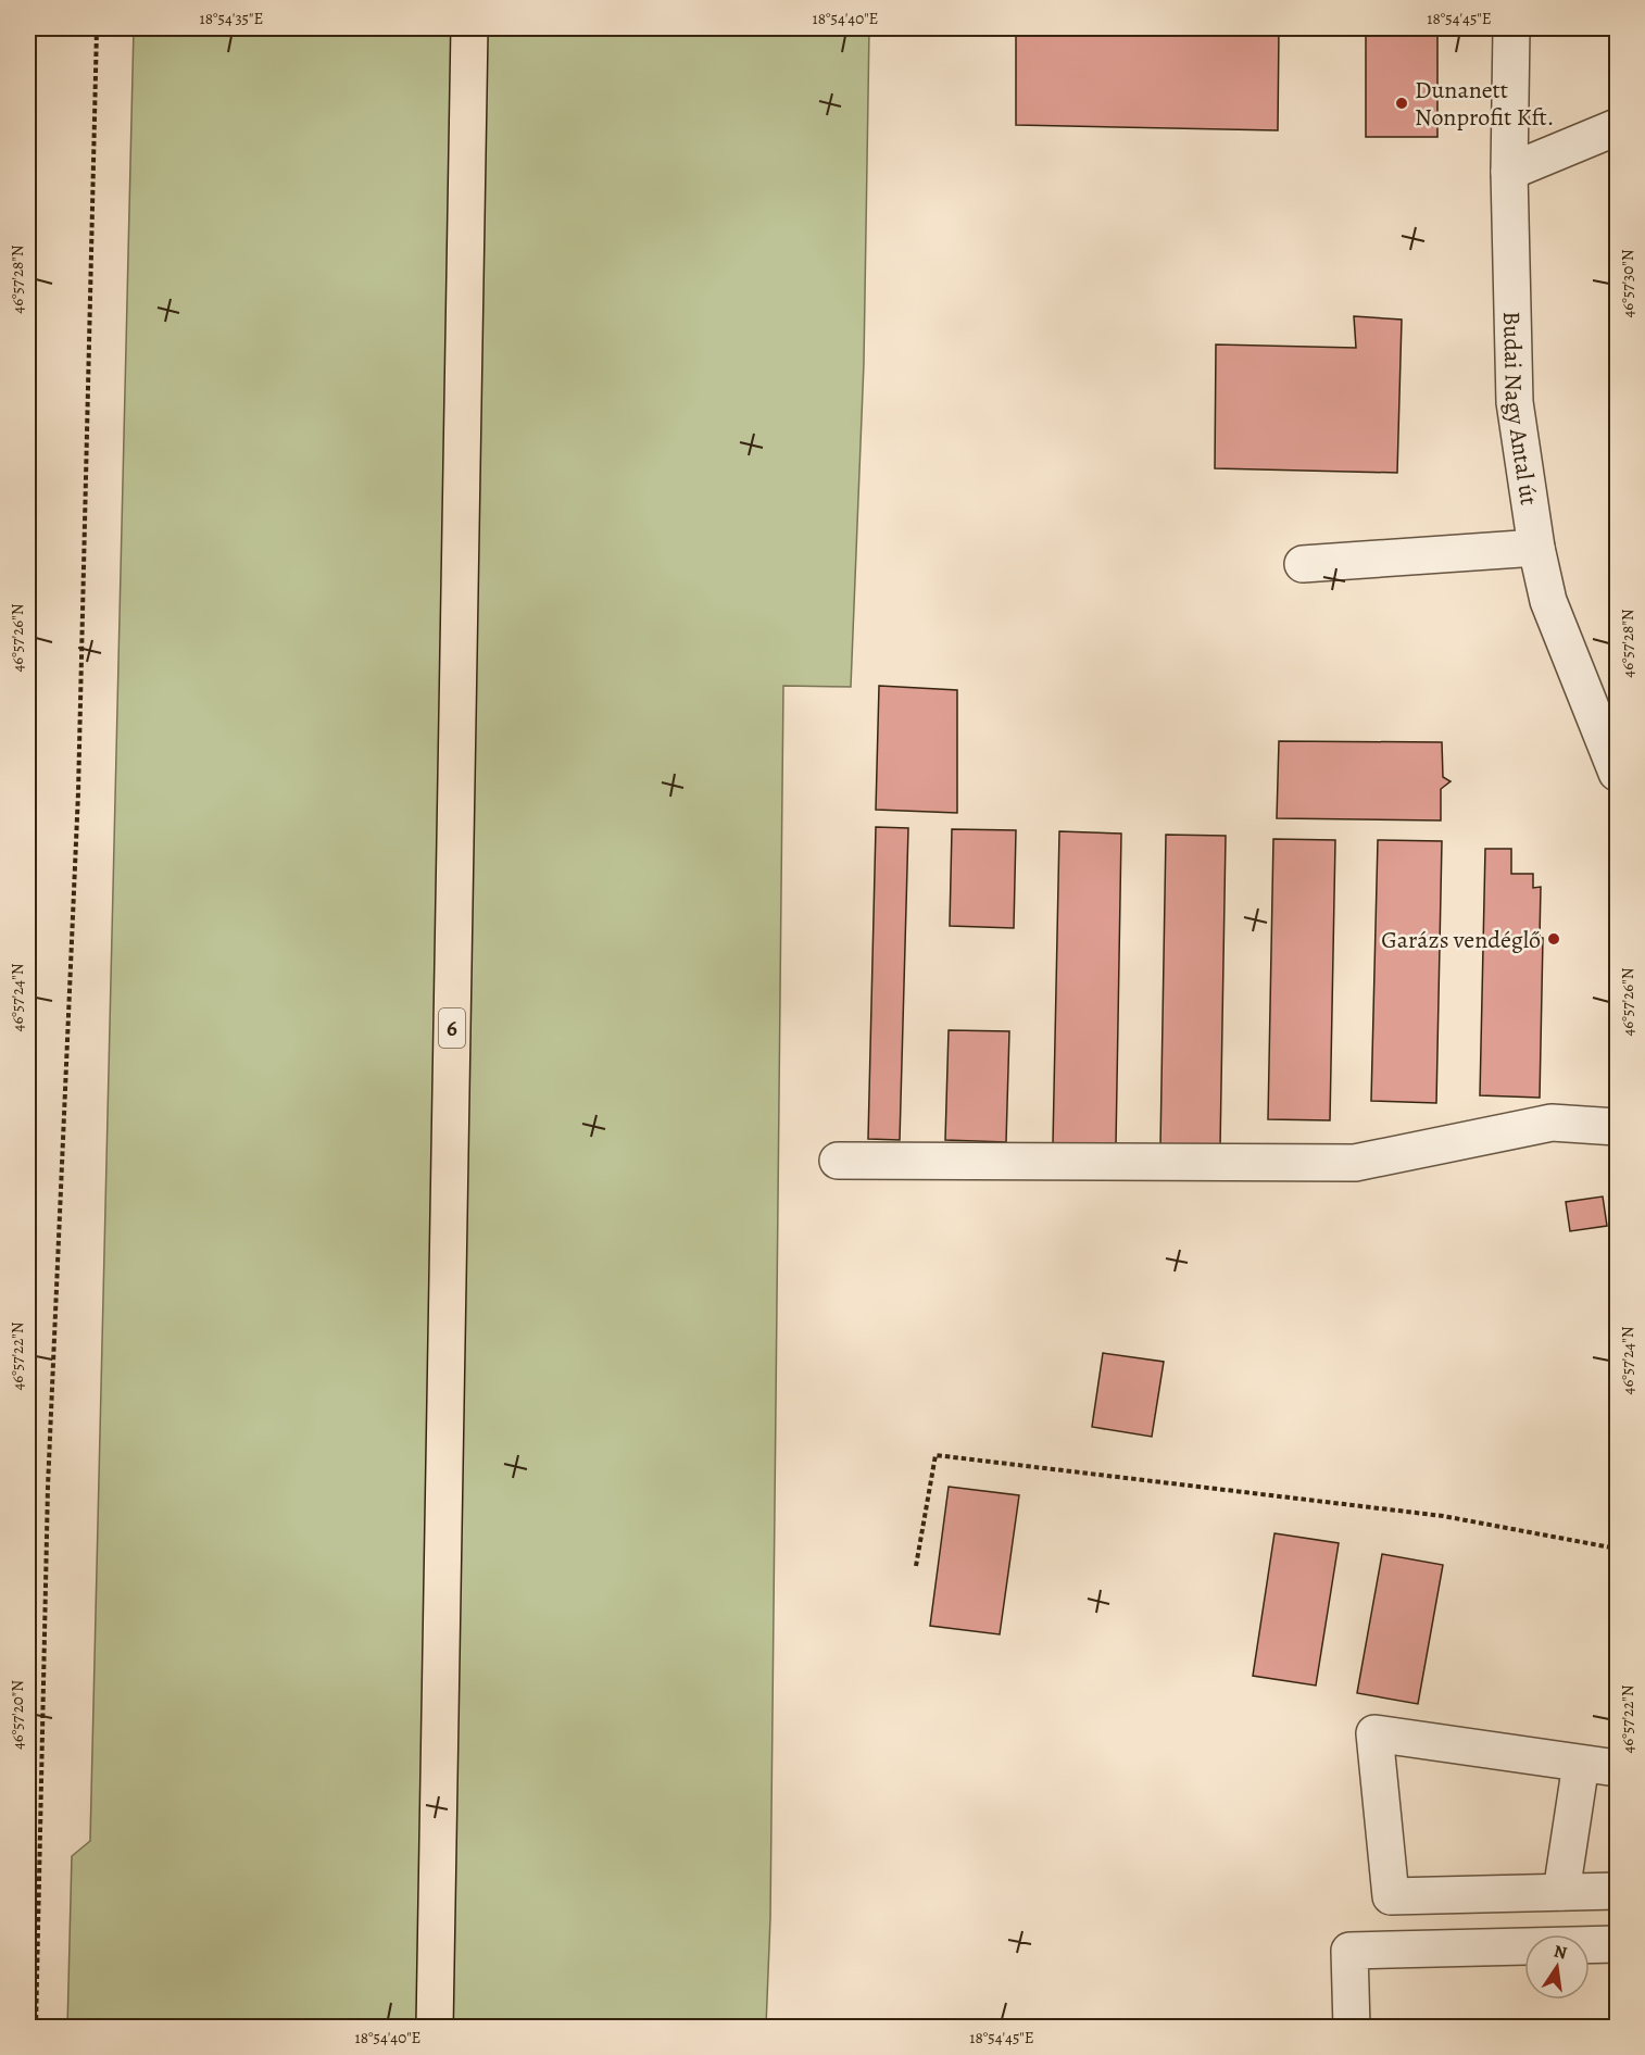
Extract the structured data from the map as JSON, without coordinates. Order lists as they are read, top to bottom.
{
  "streets": {
    "main road": ["6"],
    "street": ["Budai Nagy Antal út"]
  },
  "places": ["Dunanett Nonprofit Kft.", "Garázs vendéglő"],
  "north": "top",
  "coordinates": [
    "18°54'35\"E",
    "18°54'40\"E",
    "18°54'45\"E",
    "46°57'28\"N",
    "46°57'30\"N",
    "46°57'26\"N",
    "46°57'24\"N",
    "46°57'22\"N",
    "46°57'20\"N"
  ]
}
